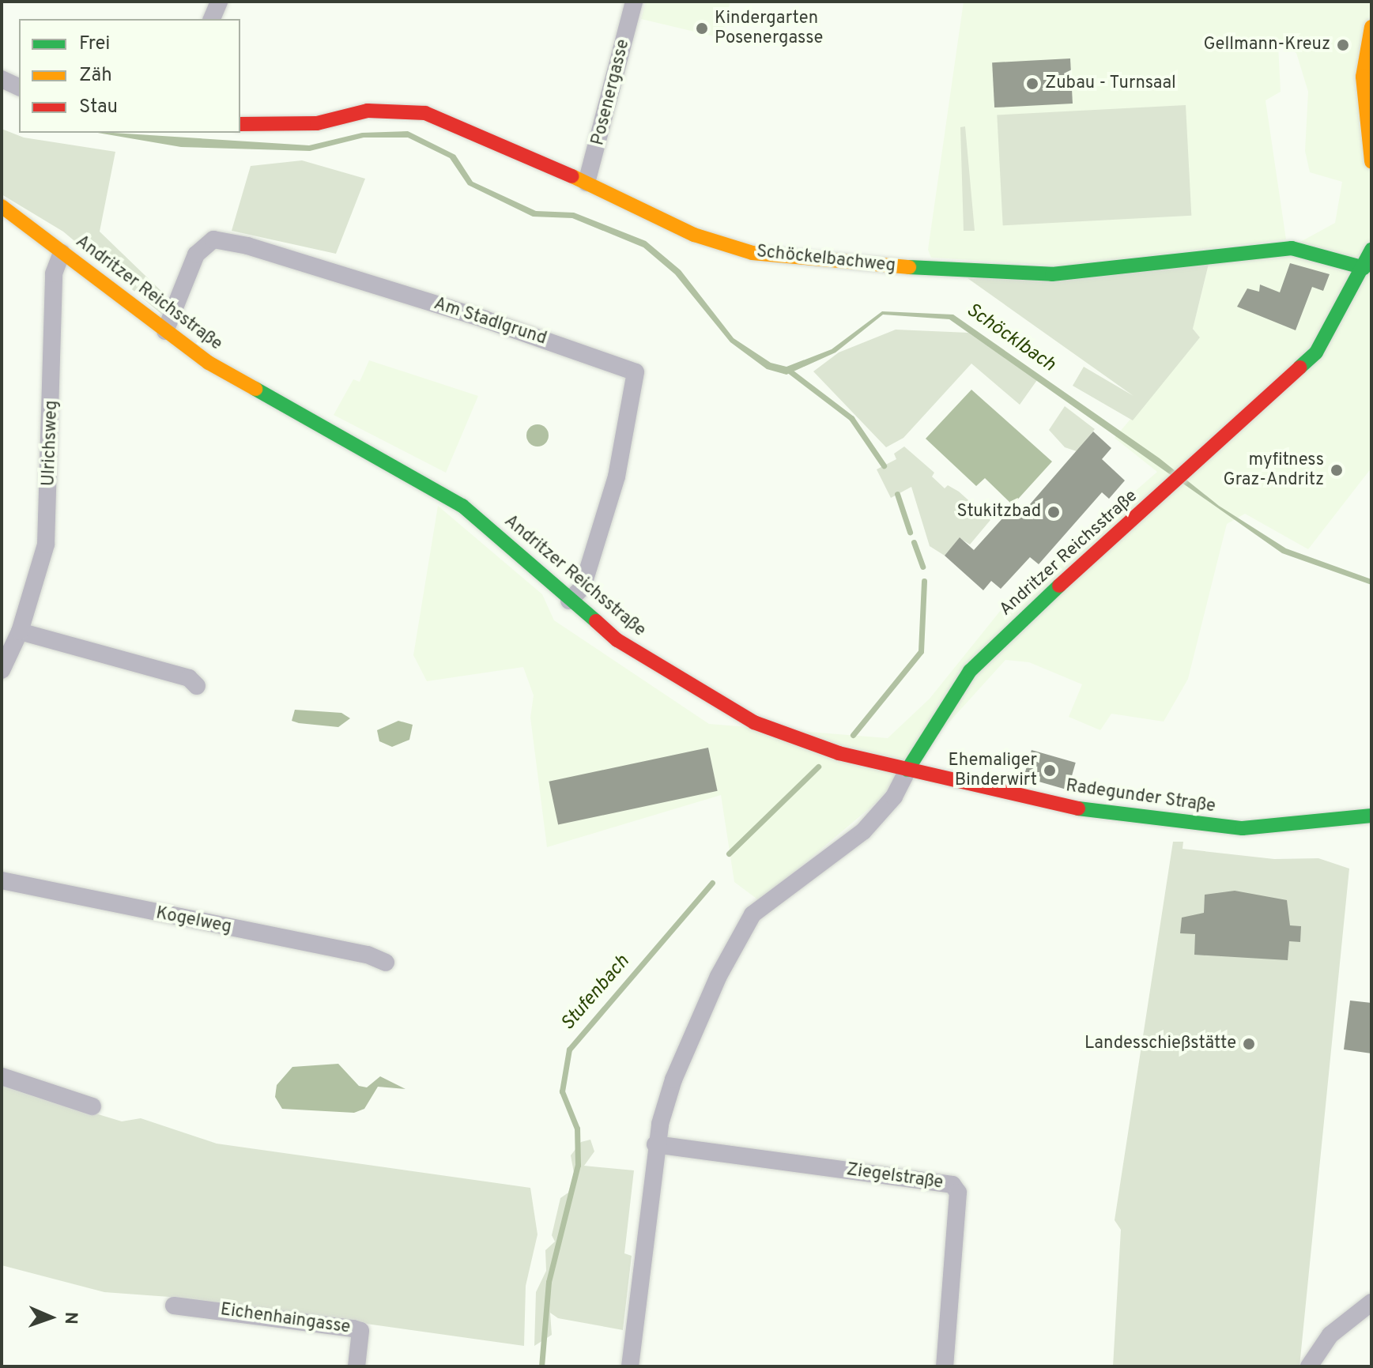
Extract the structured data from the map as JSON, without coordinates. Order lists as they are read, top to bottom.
{
  "streets": {
    "street": [
      "Posenergasse",
      "Schöckelbachweg",
      "Andritzer Reichsstraße",
      "Am Stadlgrund",
      "Ulrichsweg",
      "Radegunder Straße",
      "Kogelweg",
      "Ziegelstraße",
      "Eichenhaingasse"
    ]
  },
  "crossings": [
    ["Posenergasse", "Schöckelbachweg"],
    ["Schöckelbachweg", "Andritzer Reichsstraße"],
    ["Andritzer Reichsstraße", "Am Stadlgrund"],
    ["Andritzer Reichsstraße", "Ulrichsweg"],
    ["Andritzer Reichsstraße", "Radegunder Straße"]
  ],
  "water": ["Schöcklbach", "Stufenbach"],
  "places": [
    "Kindergarten Posenergasse",
    "Gellmann-Kreuz",
    "Zubau - Turnsaal",
    "myfitness Graz-Andritz",
    "Stukitzbad",
    "Ehemaliger Binderwirt",
    "Landesschießstätte"
  ],
  "legend": ["Frei", "Zäh", "Stau"],
  "north": "right"
}
